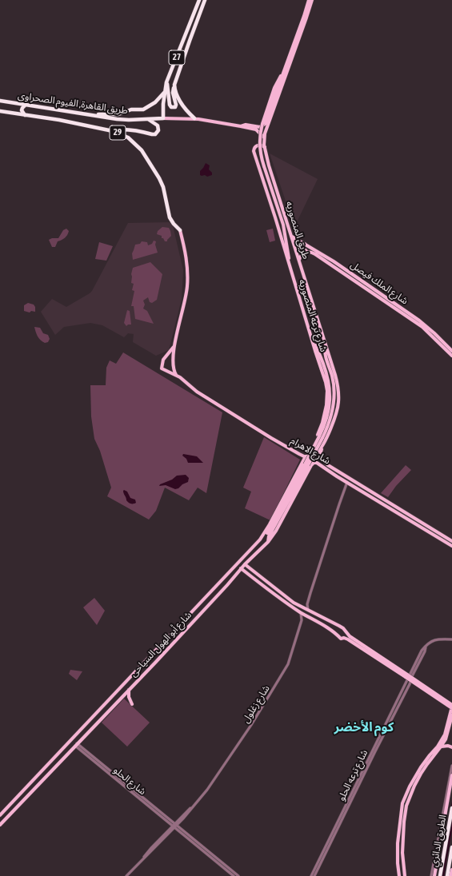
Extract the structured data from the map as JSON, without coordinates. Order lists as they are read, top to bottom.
{
  "streets": {
    "highway": [
      "27",
      "طريق القاهرة, الفيوم الصحراوى",
      "29",
      "الطريق الدائري"
    ],
    "main road": [
      "طريق المنصوريه",
      "شارع الملك فيصل",
      "شارع ترعه المنصوريه",
      "شارع الاهرام",
      "شارع أبو الهول السياحى"
    ],
    "street": ["شارع زغلول", "شارع ترعه الحلو", "شارع الحلو"]
  },
  "crossings": [
    ["27", "طريق القاهرة, الفيوم الصحراوى"],
    ["طريق المنصوريه", "شارع الملك فيصل"],
    ["طريق المنصوريه", "شارع ترعه المنصوريه"],
    ["طريق المنصوريه", "شارع الاهرام"],
    ["طريق المنصوريه", "شارع أبو الهول السياحى"],
    ["شارع ترعه المنصوريه", "شارع الاهرام"],
    ["شارع الاهرام", "شارع أبو الهول السياحى"],
    ["شارع أبو الهول السياحى", "شارع الحلو"],
    ["شارع زغلول", "شارع الحلو"]
  ],
  "districts": ["كوم الأخضر"]
}
